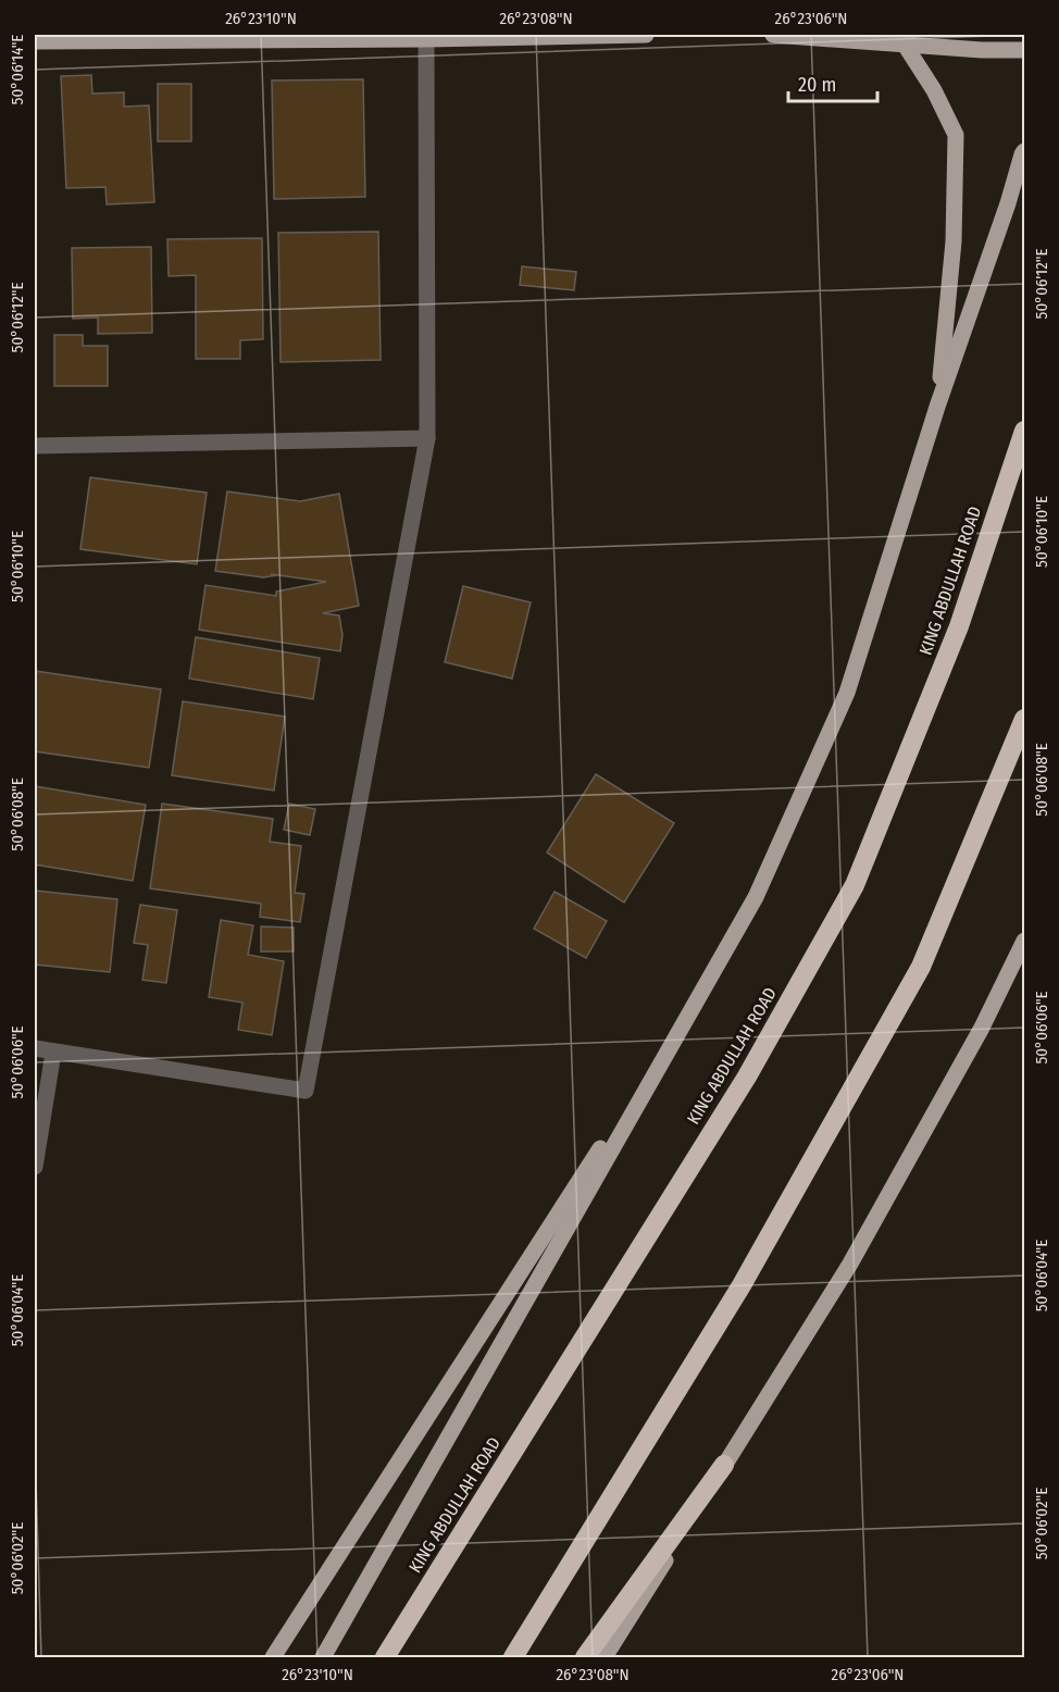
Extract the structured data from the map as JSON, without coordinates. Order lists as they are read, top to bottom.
{
  "streets": {
    "highway": ["KING ABDULLAH ROAD"]
  },
  "scale_bar": "20 m",
  "coordinates": [
    "26°23'10\"N",
    "26°23'08\"N",
    "26°23'06\"N",
    "50°06'14\"E",
    "50°06'12\"E",
    "50°06'10\"E",
    "50°06'08\"E",
    "50°06'06\"E",
    "50°06'04\"E",
    "50°06'02\"E"
  ]
}
